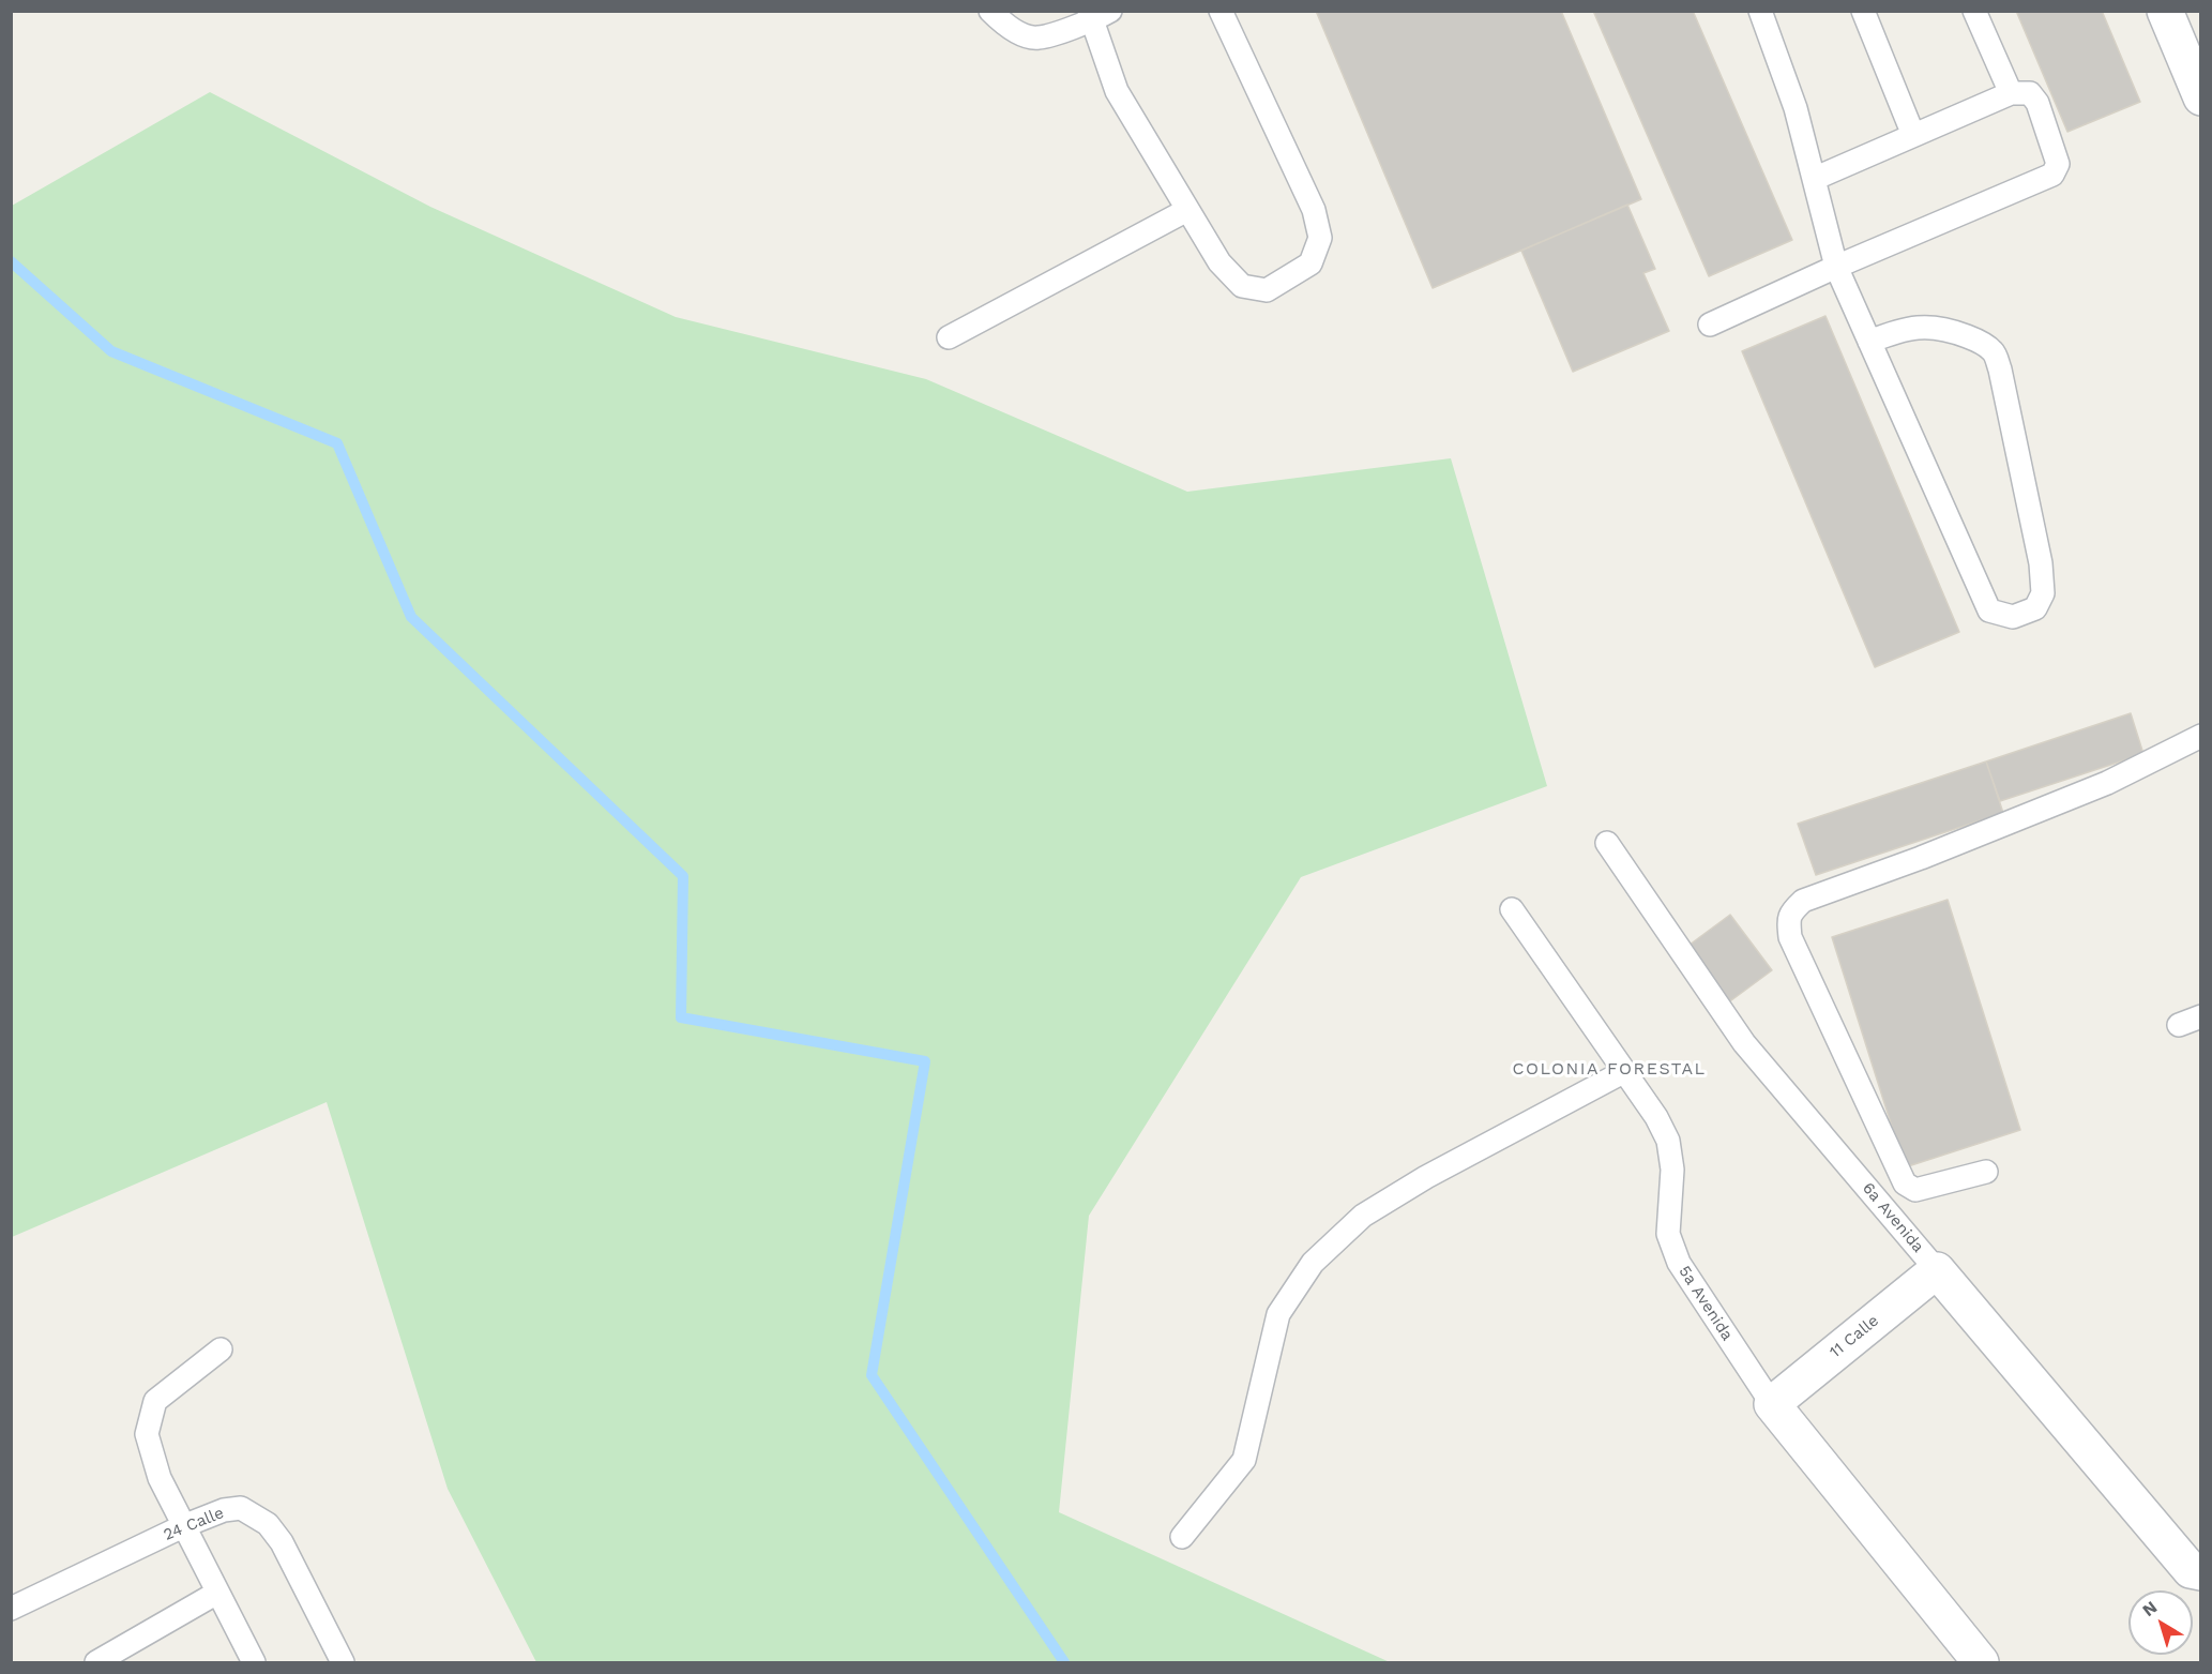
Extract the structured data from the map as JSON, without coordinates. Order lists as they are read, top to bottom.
{
  "streets": {
    "street": ["6a Avenida", "5a Avenida", "11 Calle"],
    "lane": ["24 Calle"]
  },
  "crossings": [
    ["6a Avenida", "11 Calle"],
    ["5a Avenida", "11 Calle"]
  ],
  "districts": ["COLONIA FORESTAL"],
  "north": "top left"
}
